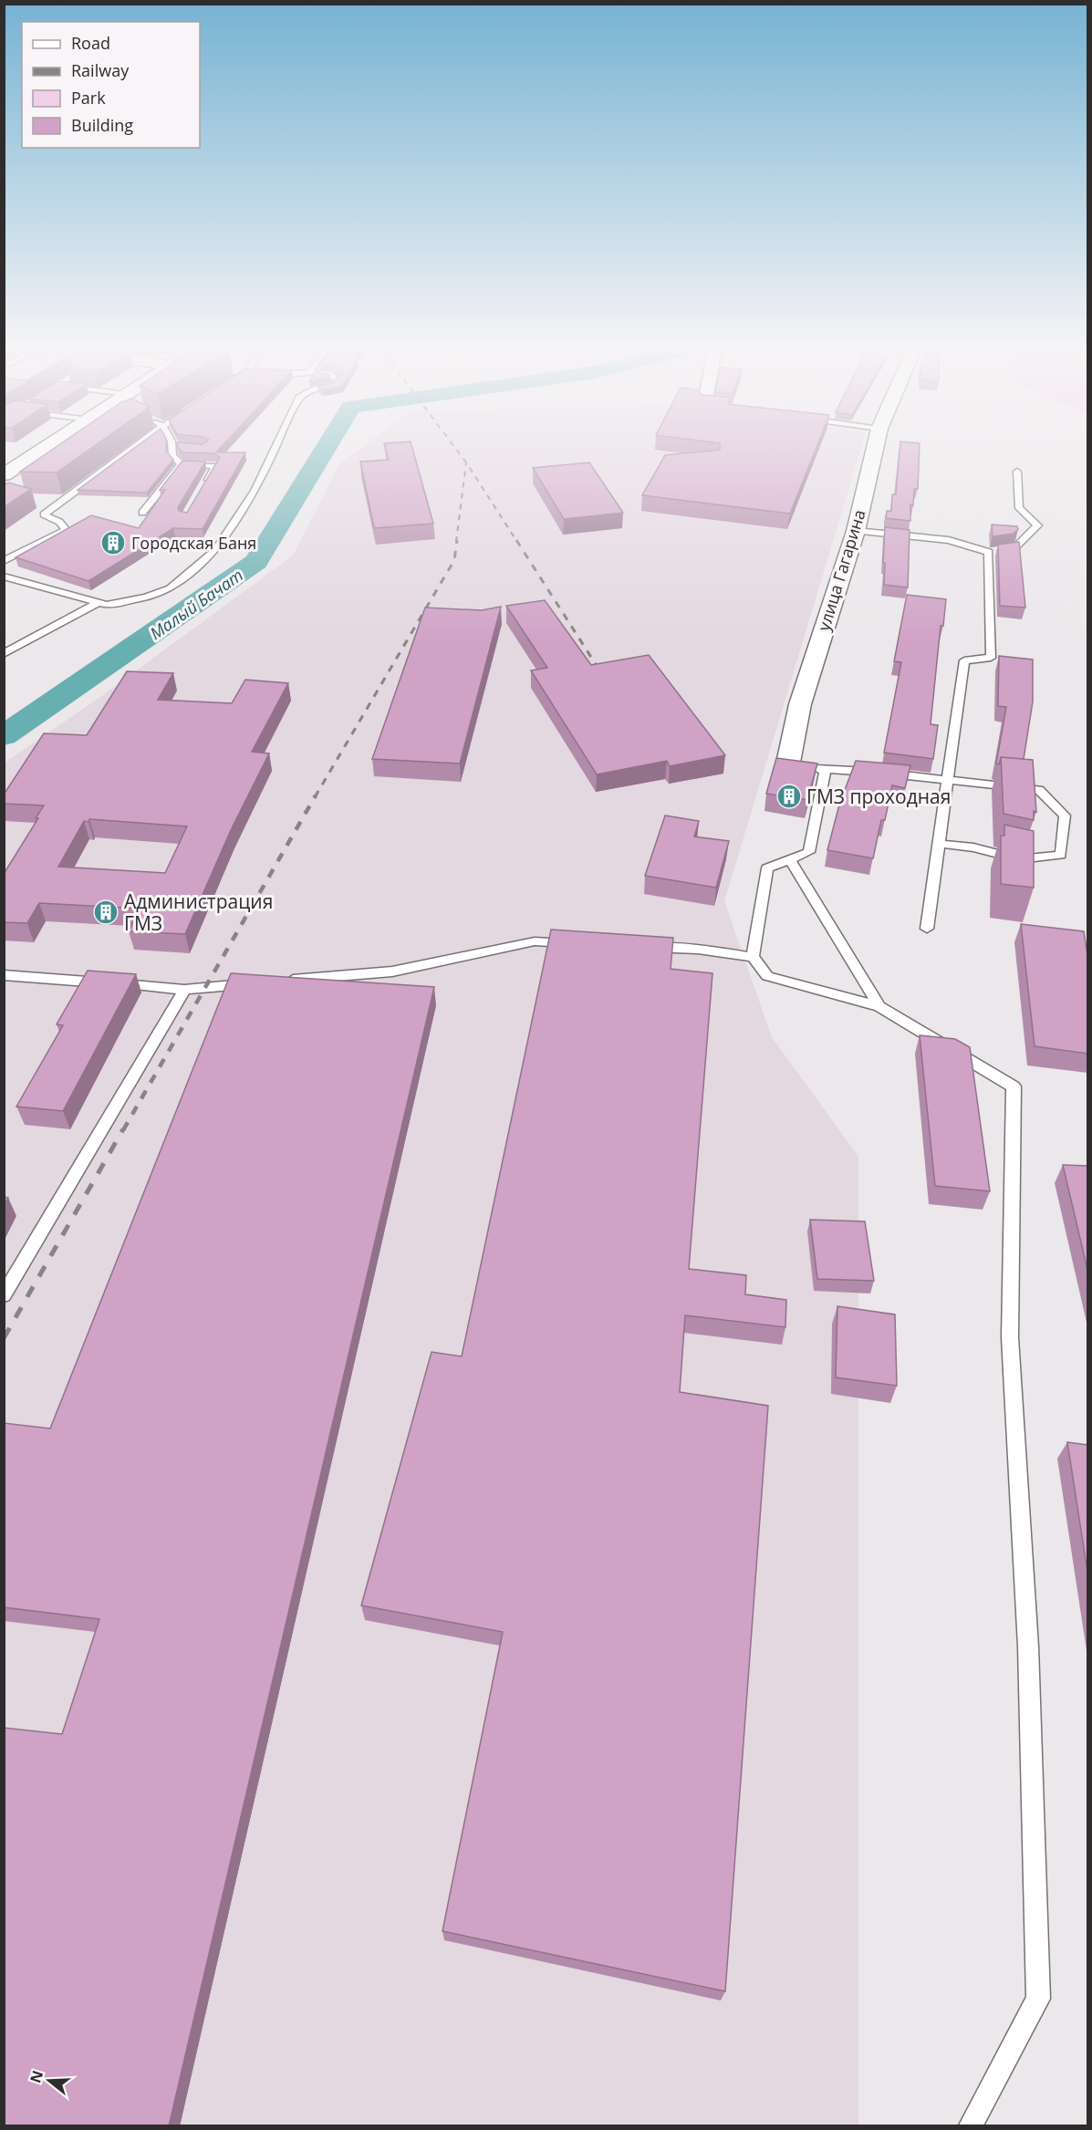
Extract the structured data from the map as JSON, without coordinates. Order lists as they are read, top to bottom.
{
  "streets": {
    "street": ["улица Гагарина"]
  },
  "water": ["Малый Бачат"],
  "places": {
    "building": ["Городская Баня", "ГМЗ проходная", "Администрация ГМЗ"]
  },
  "legend": [
    "Road",
    "Railway",
    "Park",
    "Building"
  ],
  "north": "left"
}
